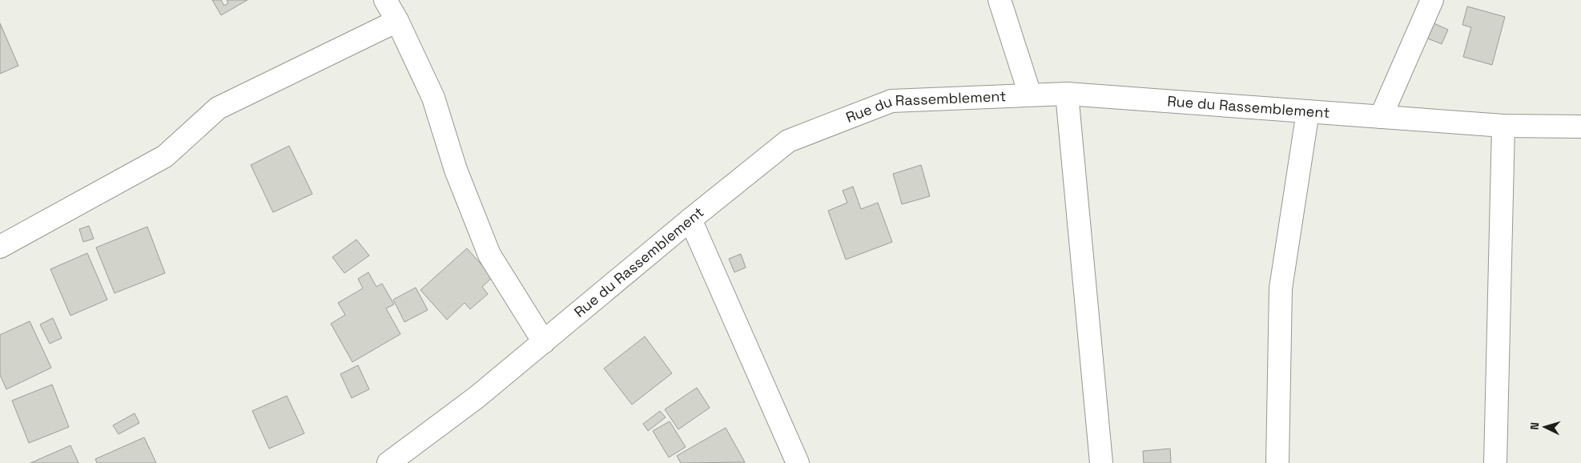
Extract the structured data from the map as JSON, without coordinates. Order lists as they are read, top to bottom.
{
  "streets": {
    "street": ["Rue du Rassemblement"]
  },
  "north": "left"
}
